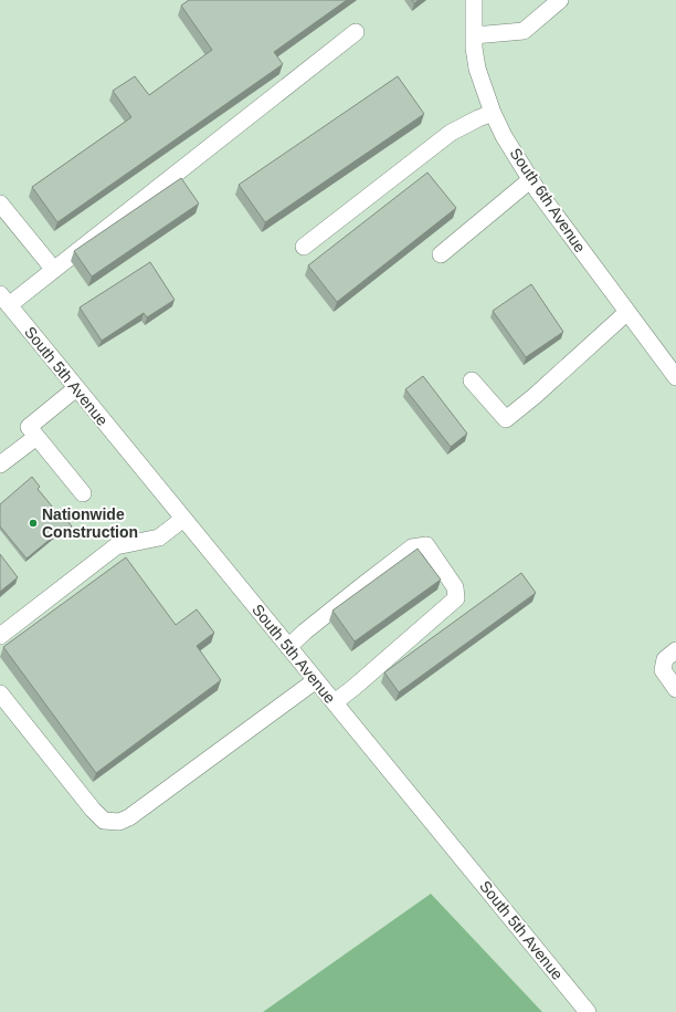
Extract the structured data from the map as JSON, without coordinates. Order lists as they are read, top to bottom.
{
  "streets": {
    "street": ["South 6th Avenue", "South 5th Avenue"]
  },
  "places": ["Nationwide Construction"]
}
